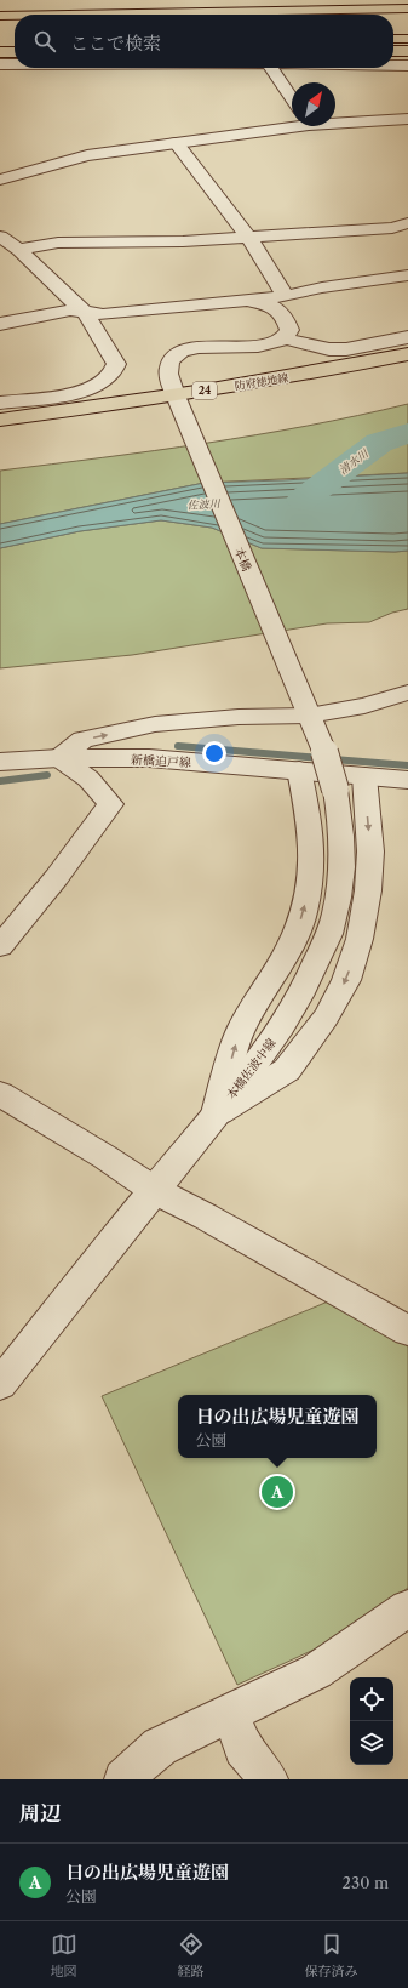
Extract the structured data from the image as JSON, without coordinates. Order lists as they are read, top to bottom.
{
  "streets": {
    "main road": ["防府徳地線", "24"],
    "street": ["本橋", "新橋迫戸線", "本橋佐波中線"]
  },
  "crossings": [
    ["防府徳地線", "本橋"],
    ["本橋", "本橋佐波中線"]
  ],
  "water": ["清水川", "佐波川"],
  "north": "top right",
  "page": {
    "search": "ここで検索",
    "popup": ["日の出広場児童遊園", "公園"],
    "pins": "A",
    "heading": "周辺",
    "list": [
      {
        "mark": "A",
        "name": "日の出広場児童遊園",
        "note": "公園",
        "value": "230 m"
      }
    ],
    "nav": ["地図", "経路", "保存済み"]
  }
}
